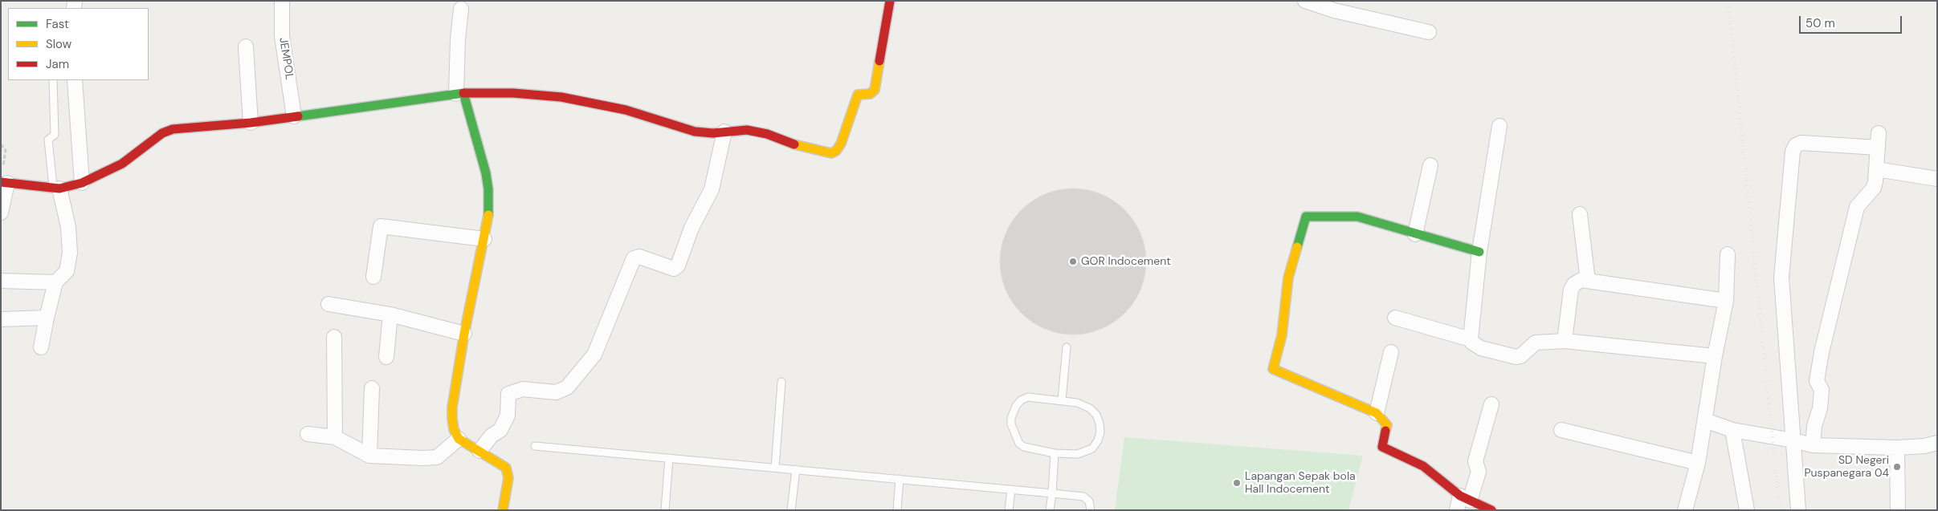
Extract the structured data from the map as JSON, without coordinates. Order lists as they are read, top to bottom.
{
  "streets": {
    "street": ["JEMPOL"]
  },
  "places": ["GOR Indocement", "SD Negeri Puspanegara 04", "Lapangan Sepak bola Hall Indocement"],
  "legend": ["Fast", "Slow", "Jam"],
  "scale_bar": "50 m"
}
